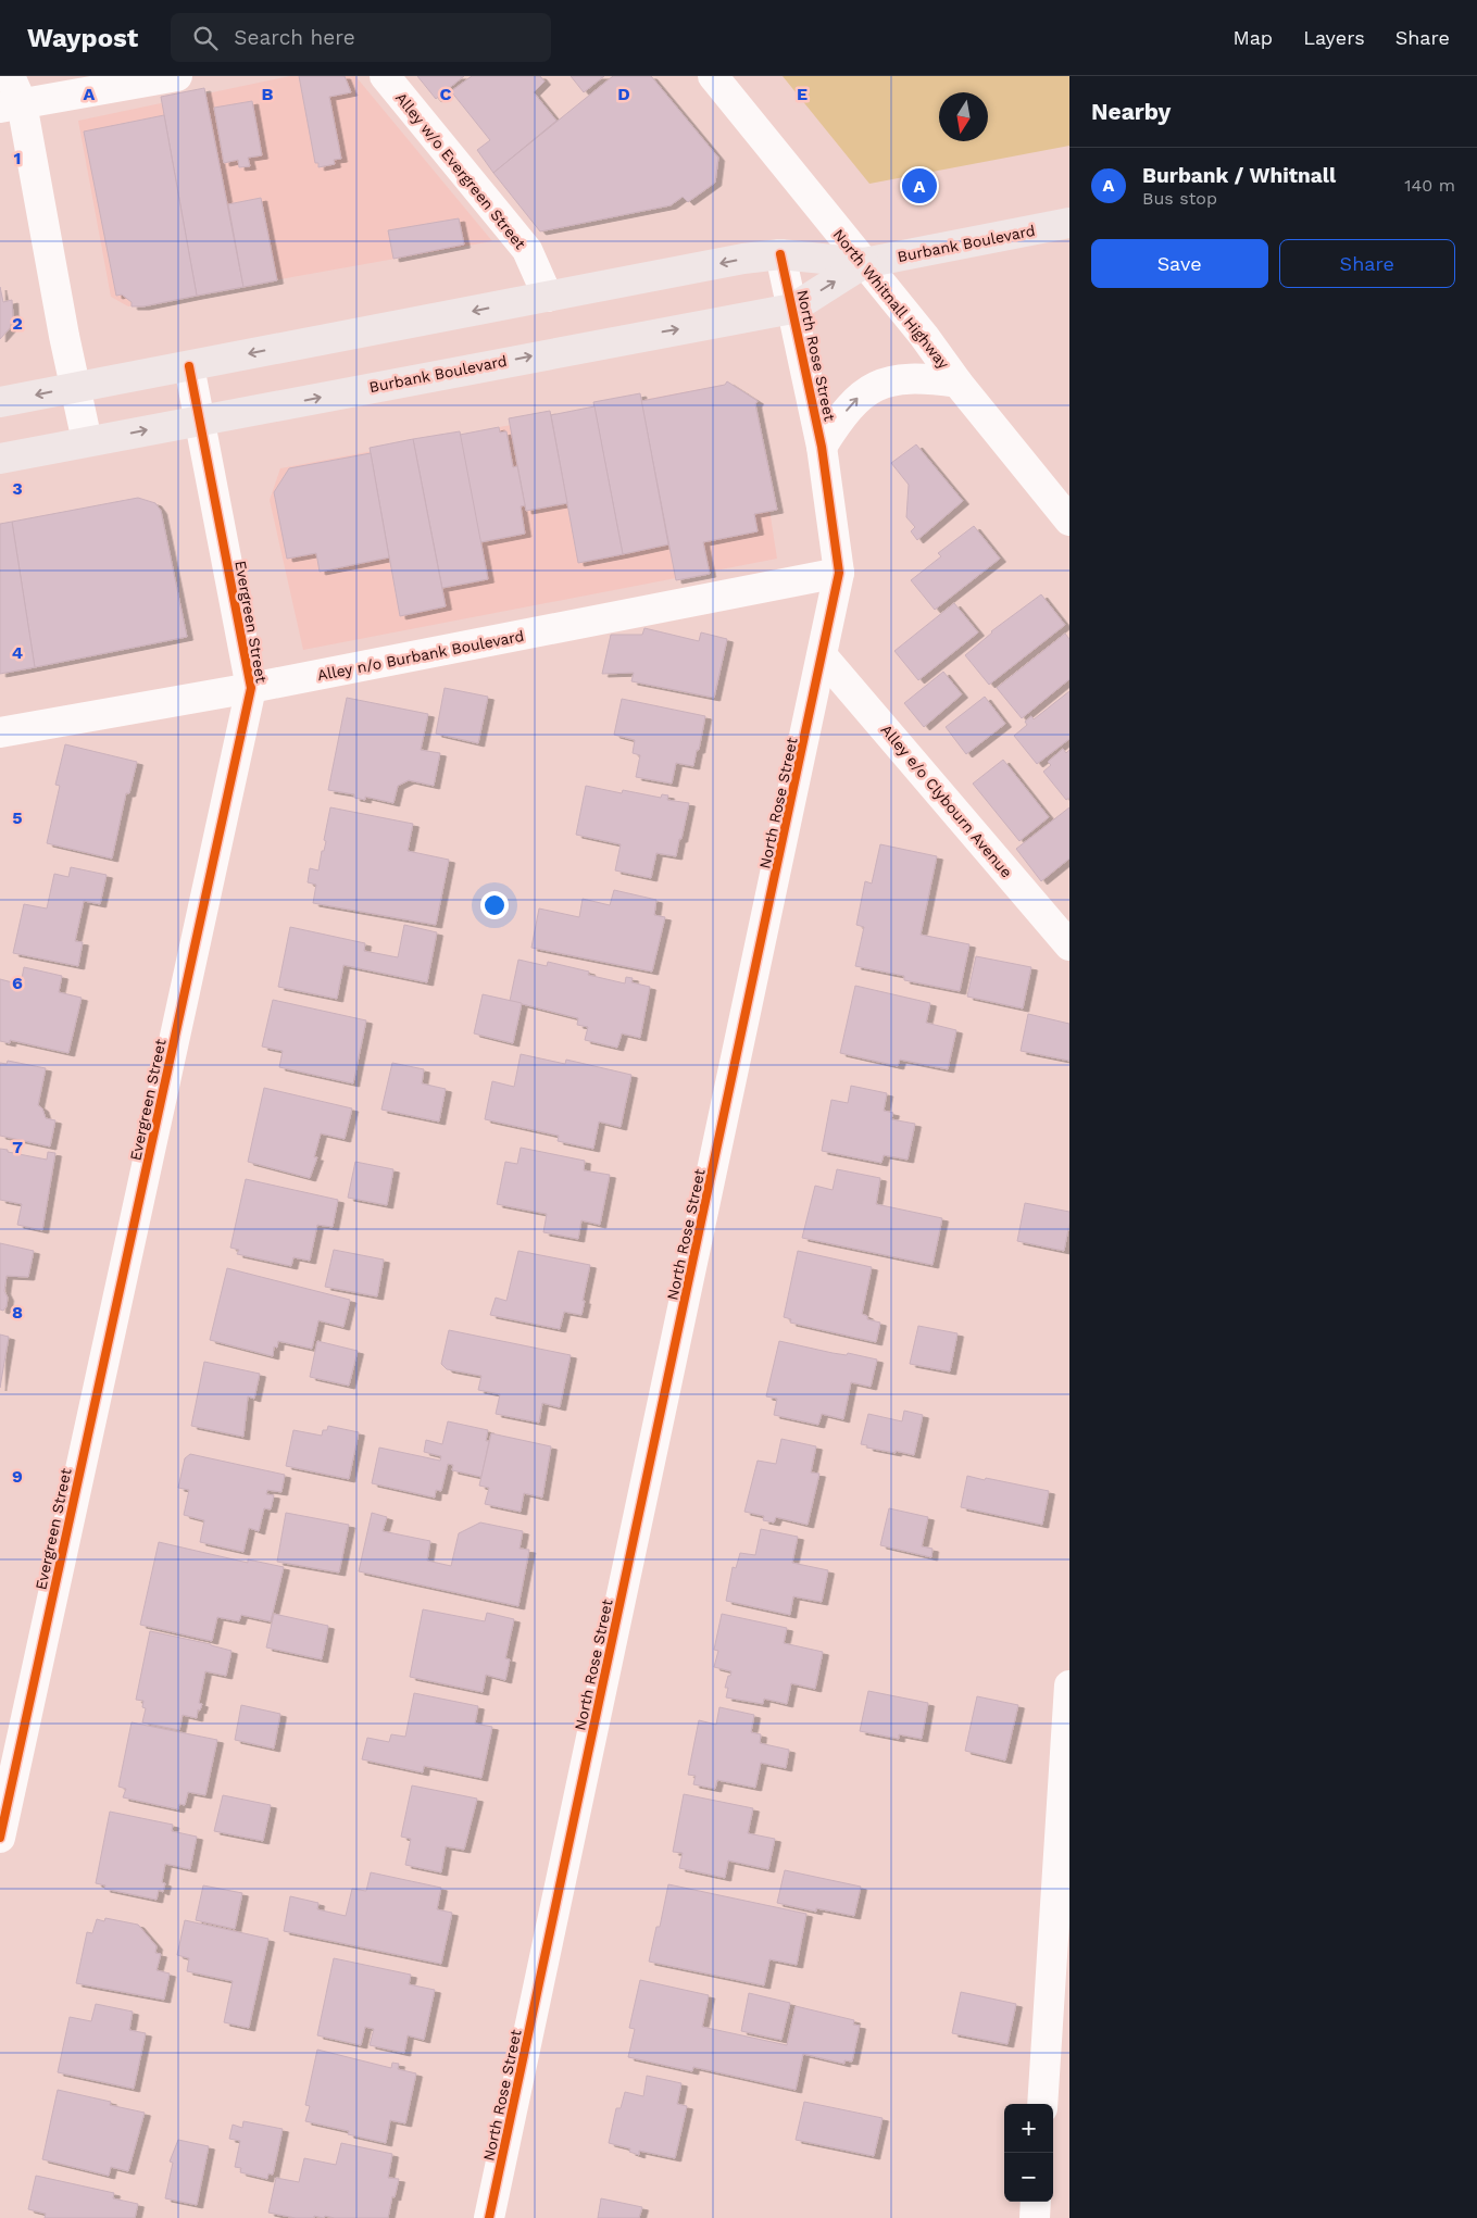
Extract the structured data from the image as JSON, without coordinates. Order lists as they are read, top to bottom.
{
  "streets": {
    "main road": ["Burbank Boulevard"],
    "street": [
      "Alley w/o Evergreen Street",
      "North Whitnall Highway",
      "North Rose Street",
      "Evergreen Street",
      "Alley n/o Burbank Boulevard",
      "Alley e/o Clybourn Avenue"
    ]
  },
  "crossings": [
    ["Alley w/o Evergreen Street", "Burbank Boulevard"],
    ["Burbank Boulevard", "North Whitnall Highway"],
    ["Burbank Boulevard", "North Rose Street"],
    ["Burbank Boulevard", "Evergreen Street"],
    ["North Rose Street", "Alley n/o Burbank Boulevard"],
    ["North Rose Street", "Alley e/o Clybourn Avenue"],
    ["Evergreen Street", "Alley n/o Burbank Boulevard"]
  ],
  "north": "bottom",
  "page": {
    "header": "Waypost",
    "search": "Search here",
    "nav": ["Map", "Layers", "Share"],
    "heading": "Nearby",
    "list": [
      {
        "mark": "A",
        "name": "Burbank / Whitnall",
        "note": "Bus stop",
        "value": "140 m"
      }
    ],
    "pins": "A",
    "buttons": ["Save", "Share"],
    "map_buttons": ["+", "−"]
  },
  "grid": {
    "columns": [
      "A",
      "B",
      "C",
      "D",
      "E"
    ],
    "rows": [
      "1",
      "2",
      "3",
      "4",
      "5",
      "6",
      "7",
      "8",
      "9"
    ]
  }
}
